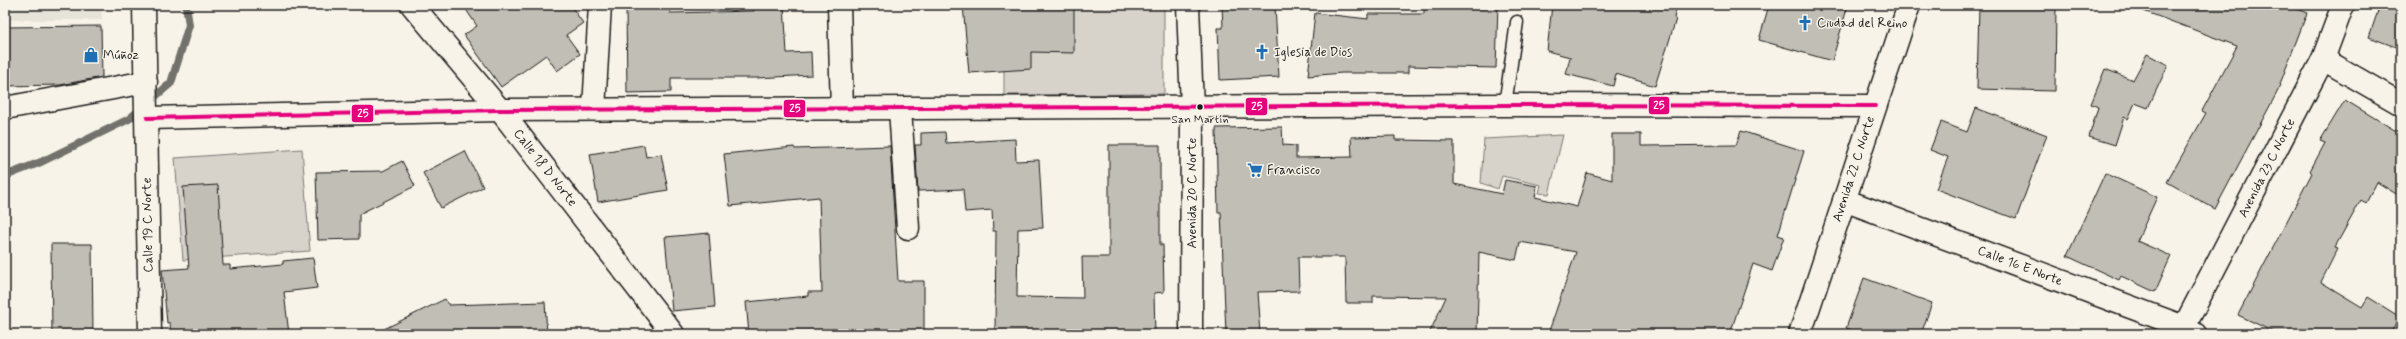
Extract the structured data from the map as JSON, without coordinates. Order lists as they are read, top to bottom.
{
  "streets": {
    "street": [
      "Calle 18 D Norte",
      "Avenida 23 C Norte",
      "Avenida 22 C Norte",
      "Avenida 20 C Norte",
      "Calle 19 C Norte",
      "Calle 16 E Norte"
    ]
  },
  "crossings": [
    ["Avenida 23 C Norte", "Calle 16 E Norte"],
    ["Avenida 22 C Norte", "Calle 16 E Norte"]
  ],
  "places": {
    "church": ["Ciudad del Reino", "Iglesia de Dios"],
    "shop": ["Múñoz"],
    "other": ["San Martín"],
    "supermarket": ["Francisco"]
  },
  "lines": ["transit line 25"]
}
